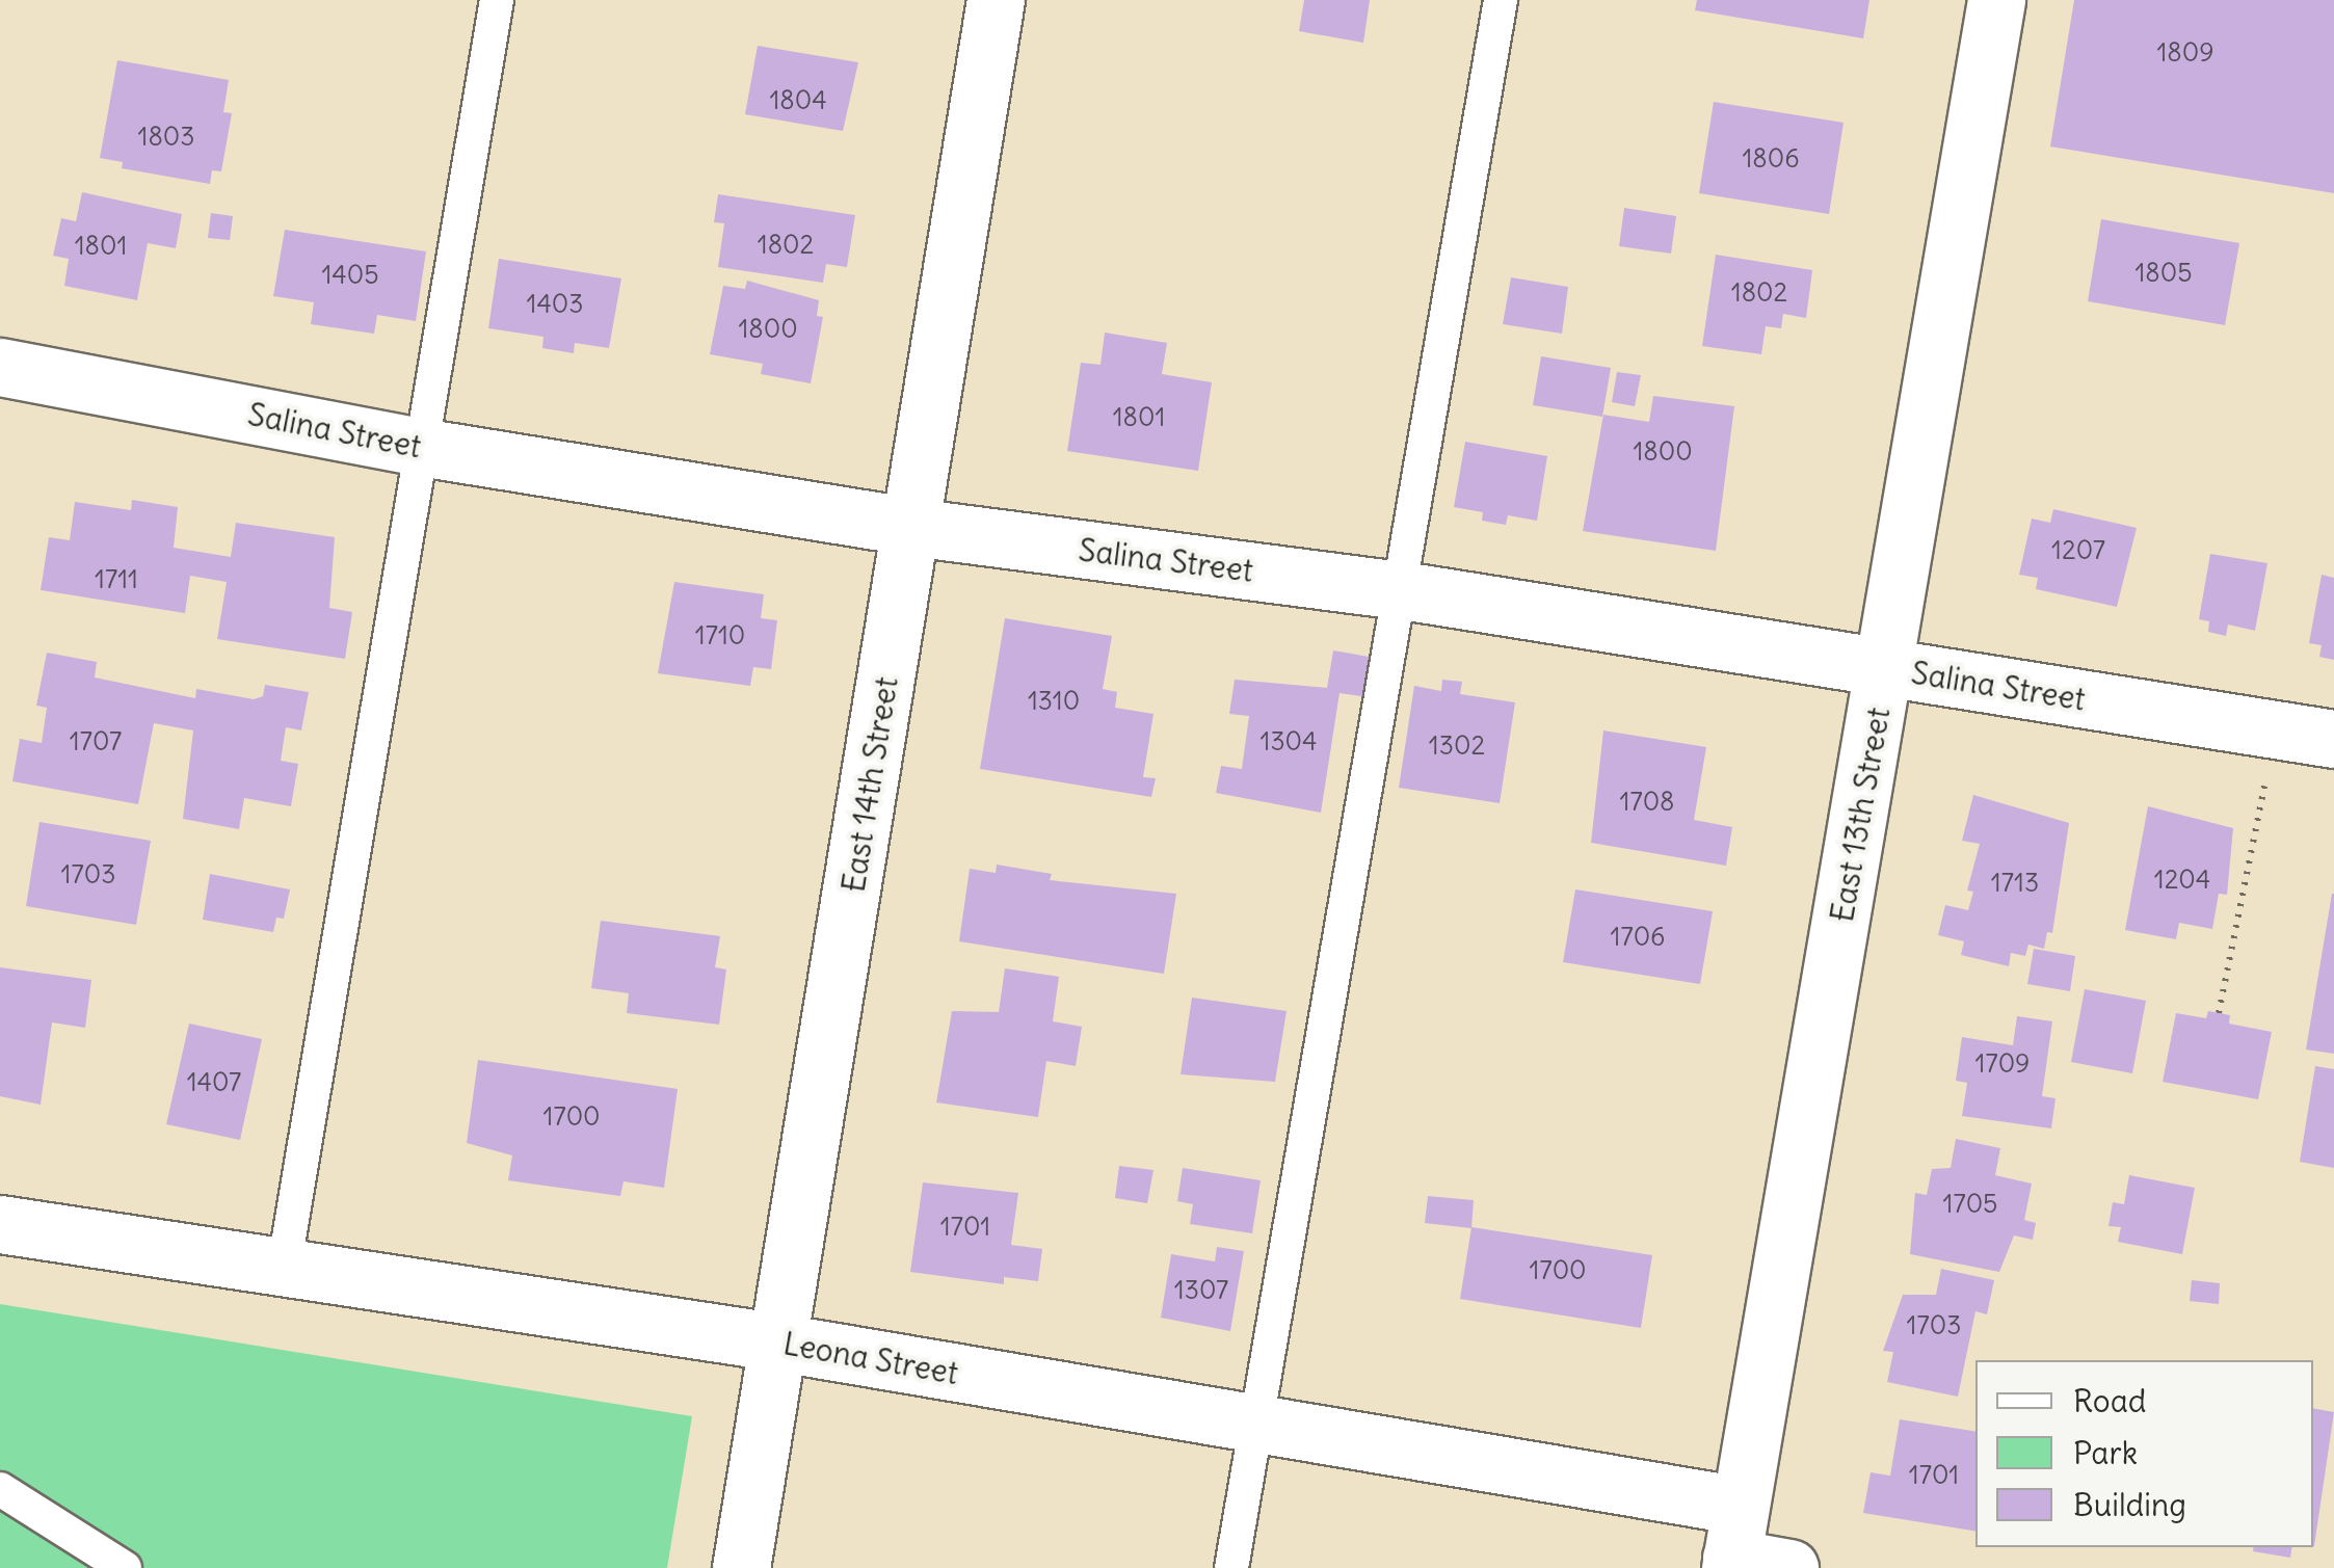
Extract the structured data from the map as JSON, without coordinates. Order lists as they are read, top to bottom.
{
  "streets": {
    "street": [
      "Salina Street",
      "East 14th Street",
      "East 13th Street",
      "Leona Street"
    ]
  },
  "crossings": [
    ["Salina Street", "East 14th Street"],
    ["Salina Street", "East 13th Street"],
    ["East 14th Street", "Leona Street"],
    ["East 13th Street", "Leona Street"]
  ],
  "house_numbers": [
    "1809",
    "1804",
    "1803",
    "1806",
    "1802",
    "1801",
    "1805",
    "1405",
    "1802",
    "1403",
    "1800",
    "1801",
    "1800",
    "1207",
    "1711",
    "1710",
    "1310",
    "1707",
    "1304",
    "1302",
    "1708",
    "1703",
    "1204",
    "1713",
    "1706",
    "1709",
    "1407",
    "1700",
    "1705",
    "1701",
    "1700",
    "1307",
    "1703",
    "1701"
  ],
  "legend": ["Road", "Park", "Building"]
}
